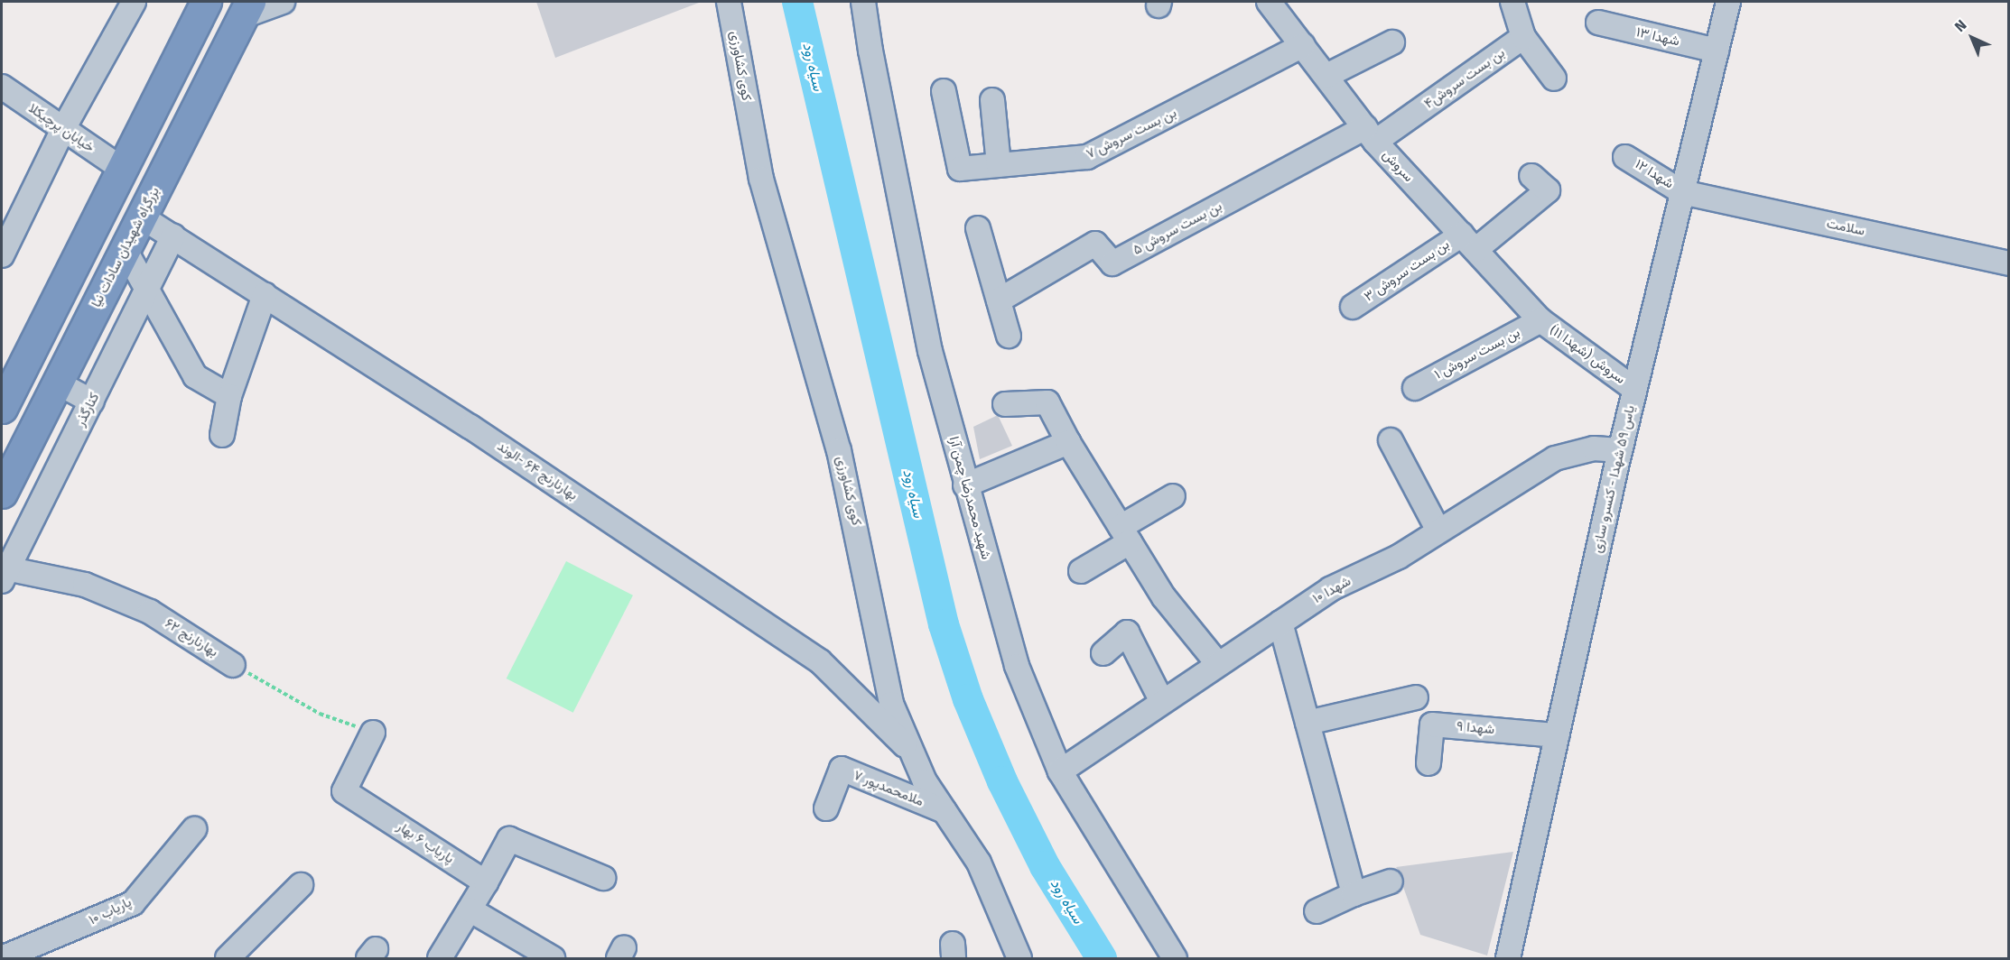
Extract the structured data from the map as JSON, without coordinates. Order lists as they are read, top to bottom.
{
  "streets": {
    "highway": ["بزرگراه شهیدان سادات نیا"],
    "street": [
      "شهدا ۱۳",
      "کوی کشاورزی",
      "بن بست سروش۴",
      "خیابان پرچیکلا",
      "بن بست سروش ۷",
      "سروش",
      "شهدا ۱۲",
      "سلامت",
      "بن بست سروش ۵",
      "بن بست سروش ۳",
      "بن بست سروش ۱",
      "سروش (شهدا ۱۱)",
      "کنارگذر",
      "بهارنارنج ۶۴ -الوند",
      "یاس ۵۹ شهدا - کنسرو سازی",
      "شهید محمدرضا چمن آرا",
      "شهدا ۱۰",
      "بهارنارنج ۶۲",
      "شهدا ۹",
      "ملامحمدپور ۷",
      "پاریاب ۶ بهار",
      "پاریاب ۱۰"
    ]
  },
  "crossings": [
    ["شهدا ۱۳", "یاس ۵۹ شهدا - کنسرو سازی"],
    ["کوی کشاورزی", "بهارنارنج ۶۴ -الوند"],
    ["کوی کشاورزی", "ملامحمدپور ۷"],
    ["بن بست سروش۴", "سروش"],
    ["بن بست سروش۴", "بن بست سروش ۵"],
    ["بن بست سروش ۷", "سروش"],
    ["سروش", "بن بست سروش ۵"],
    ["سروش", "بن بست سروش ۳"],
    ["سروش", "بن بست سروش ۱"],
    ["سروش", "سروش (شهدا ۱۱)"],
    ["شهدا ۱۲", "سلامت"],
    ["شهدا ۱۲", "یاس ۵۹ شهدا - کنسرو سازی"],
    ["سلامت", "یاس ۵۹ شهدا - کنسرو سازی"],
    ["بزرگراه شهیدان سادات نیا", "بهارنارنج ۶۴ -الوند"],
    ["بن بست سروش ۱", "سروش (شهدا ۱۱)"],
    ["سروش (شهدا ۱۱)", "یاس ۵۹ شهدا - کنسرو سازی"],
    ["کنارگذر", "بهارنارنج ۶۴ -الوند"],
    ["کنارگذر", "بهارنارنج ۶۲"],
    ["یاس ۵۹ شهدا - کنسرو سازی", "شهدا ۱۰"],
    ["یاس ۵۹ شهدا - کنسرو سازی", "شهدا ۹"],
    ["شهید محمدرضا چمن آرا", "شهدا ۱۰"],
    ["بهارنارنج ۶۲", "پاریاب ۶ بهار"]
  ],
  "water": ["سیاه رود"],
  "north": "top left"
}
